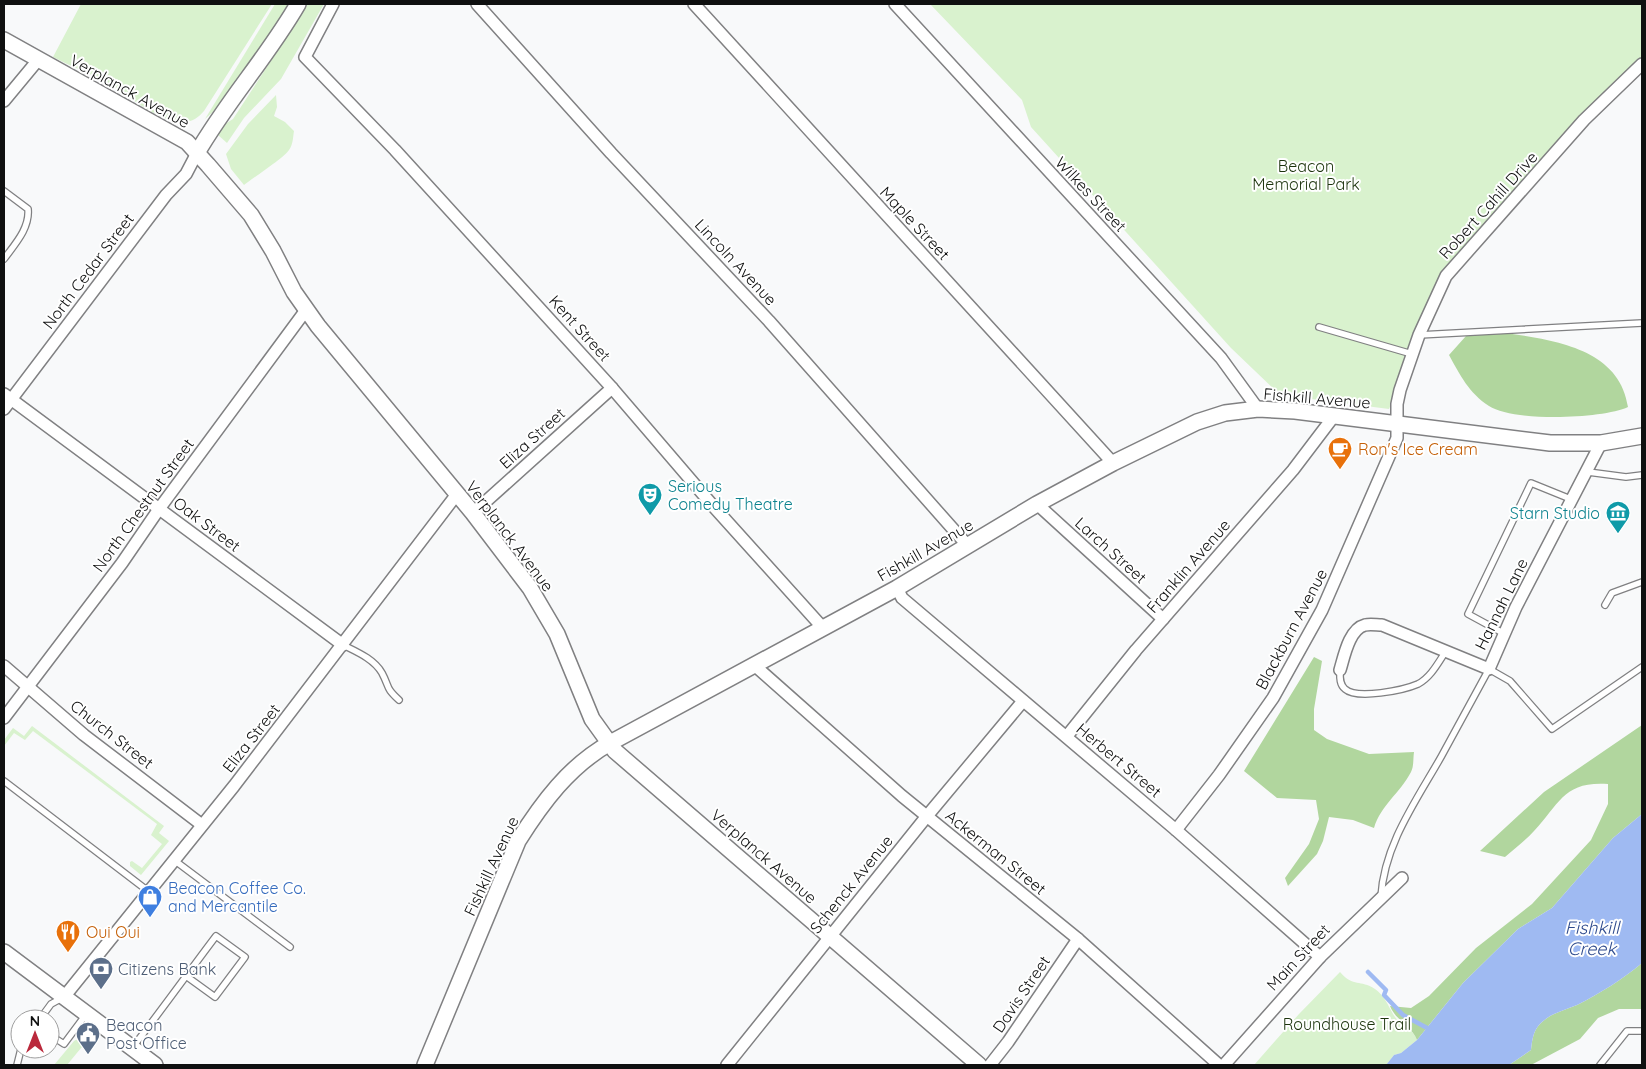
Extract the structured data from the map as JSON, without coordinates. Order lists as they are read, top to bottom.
{
  "streets": {
    "main road": ["Verplanck Avenue", "Fishkill Avenue"],
    "street": [
      "Wilkes Street",
      "Robert Cahill Drive",
      "Maple Street",
      "Lincoln Avenue",
      "North Cedar Street",
      "Kent Street",
      "Eliza Street",
      "North Chestnut Street",
      "Oak Street",
      "Larch Street",
      "Franklin Avenue",
      "Hannah Lane",
      "Blackburn Avenue",
      "Church Street",
      "Herbert Street",
      "Ackerman Street",
      "Schenck Avenue",
      "Main Street",
      "Davis Street"
    ]
  },
  "crossings": [
    ["Verplanck Avenue", "North Cedar Street"],
    ["Verplanck Avenue", "Fishkill Avenue"],
    ["Verplanck Avenue", "Eliza Street"],
    ["Verplanck Avenue", "North Chestnut Street"],
    ["Verplanck Avenue", "Schenck Avenue"],
    ["Wilkes Street", "Fishkill Avenue"],
    ["Robert Cahill Drive", "Fishkill Avenue"],
    ["Robert Cahill Drive", "Blackburn Avenue"],
    ["Maple Street", "Fishkill Avenue"],
    ["Lincoln Avenue", "Fishkill Avenue"],
    ["North Cedar Street", "Oak Street"],
    ["Kent Street", "Fishkill Avenue"],
    ["Kent Street", "Eliza Street"],
    ["Fishkill Avenue", "Larch Street"],
    ["Fishkill Avenue", "Franklin Avenue"],
    ["Fishkill Avenue", "Hannah Lane"],
    ["Fishkill Avenue", "Blackburn Avenue"],
    ["Fishkill Avenue", "Herbert Street"],
    ["Fishkill Avenue", "Ackerman Street"],
    ["Eliza Street", "Oak Street"],
    ["Eliza Street", "Church Street"],
    ["North Chestnut Street", "Oak Street"],
    ["North Chestnut Street", "Church Street"],
    ["Larch Street", "Franklin Avenue"],
    ["Franklin Avenue", "Herbert Street"],
    ["Blackburn Avenue", "Herbert Street"],
    ["Herbert Street", "Schenck Avenue"],
    ["Herbert Street", "Main Street"],
    ["Ackerman Street", "Schenck Avenue"],
    ["Ackerman Street", "Davis Street"]
  ],
  "water": ["Fishkill Creek"],
  "parks": ["Beacon Memorial Park", "Roundhouse Trail"],
  "places": {
    "cafe": ["Ron's Ice Cream"],
    "theatre": ["Serious Comedy Theatre"],
    "museum": ["Starn Studio"],
    "shop": ["Beacon Coffee Co. and Mercantile"],
    "restaurant": ["Oui Oui"],
    "bank": ["Citizens Bank"],
    "public building": ["Beacon Post Office"]
  },
  "north": "top"
}
